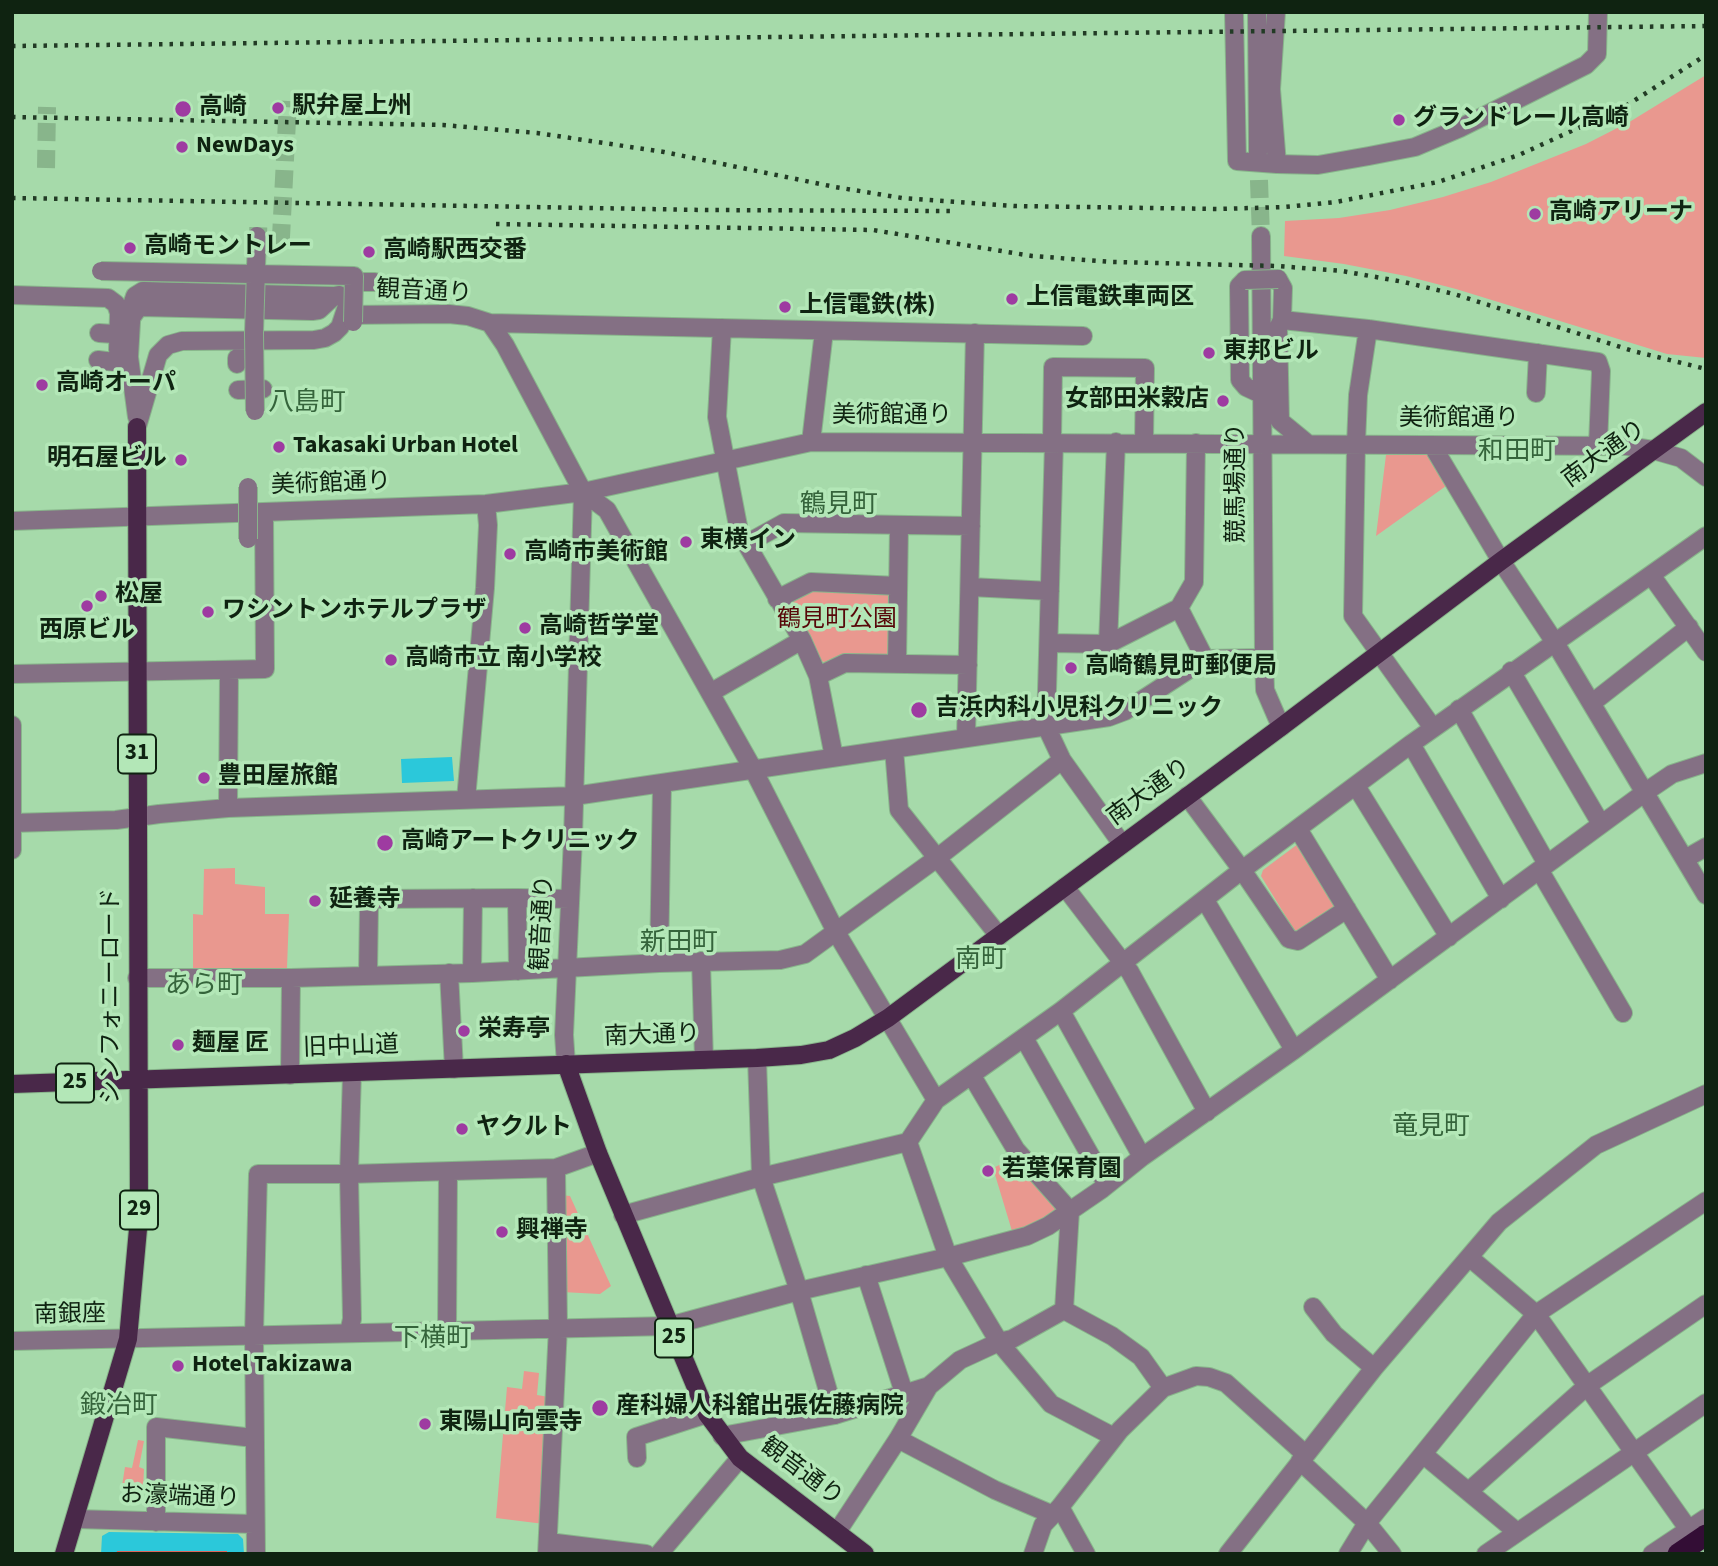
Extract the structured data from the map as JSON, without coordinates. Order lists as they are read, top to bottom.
{
  "streets": {
    "main road": [
      "観音通り",
      "南大通り",
      "31",
      "シンフォニーロード",
      "旧中山道",
      "25",
      "29"
    ],
    "street": [
      "美術館通り",
      "競馬場通り",
      "南銀座",
      "お濠端通り"
    ]
  },
  "crossings": [
    ["観音通り", "美術館通り"],
    ["観音通り", "南大通り"],
    ["観音通り", "旧中山道"],
    ["観音通り", "南銀座"],
    ["美術館通り", "南大通り"],
    ["美術館通り", "競馬場通り"],
    ["美術館通り", "シンフォニーロード"],
    ["南大通り", "競馬場通り"],
    ["南大通り", "旧中山道"],
    ["シンフォニーロード", "旧中山道"],
    ["シンフォニーロード", "25"],
    ["シンフォニーロード", "南銀座"],
    ["シンフォニーロード", "お濠端通り"],
    ["旧中山道", "25"]
  ],
  "districts": [
    "八島町",
    "和田町",
    "鶴見町",
    "新田町",
    "南町",
    "あら町",
    "竜見町",
    "下横町",
    "鍛冶町"
  ],
  "parks": ["鶴見町公園"],
  "places": [
    "駅弁屋上州",
    "高崎",
    "グランドレール高崎",
    "NewDays",
    "高崎アリーナ",
    "高崎モントレー",
    "高崎駅西交番",
    "上信電鉄車両区",
    "上信電鉄(株)",
    "東邦ビル",
    "高崎オーパ",
    "女部田米穀店",
    "Takasaki Urban Hotel",
    "明石屋ビル",
    "東横イン",
    "高崎市美術館",
    "松屋",
    "西原ビル",
    "ワシントンホテルプラザ",
    "高崎哲学堂",
    "高崎市立 南小学校",
    "高崎鶴見町郵便局",
    "吉浜内科小児科クリニック",
    "豊田屋旅館",
    "高崎アートクリニック",
    "延養寺",
    "栄寿亭",
    "麺屋 匠",
    "ヤクルト",
    "若葉保育園",
    "興禅寺",
    "Hotel Takizawa",
    "産科婦人科舘出張佐藤病院",
    "東陽山向雲寺"
  ]
}
